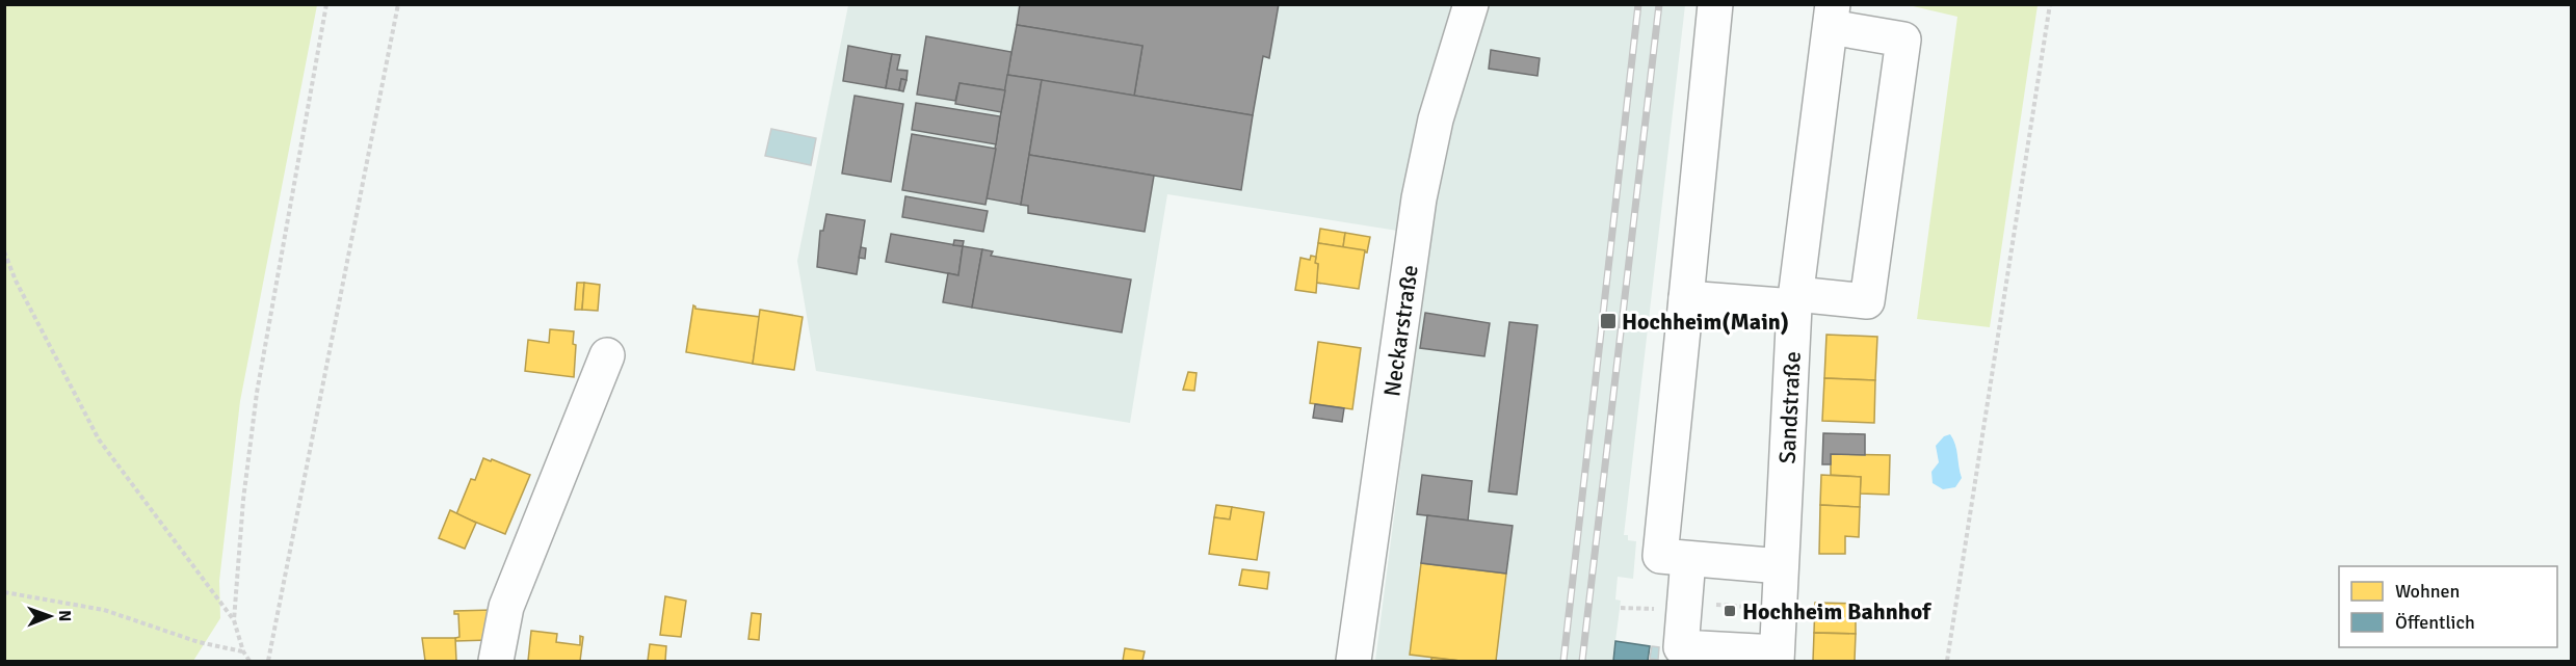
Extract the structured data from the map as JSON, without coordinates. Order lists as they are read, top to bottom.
{
  "streets": {
    "street": ["Neckarstraße", "Sandstraße"]
  },
  "places": {
    "transit": ["Hochheim(Main)", "Hochheim Bahnhof"]
  },
  "legend": ["Wohnen", "Öffentlich"],
  "north": "right"
}
